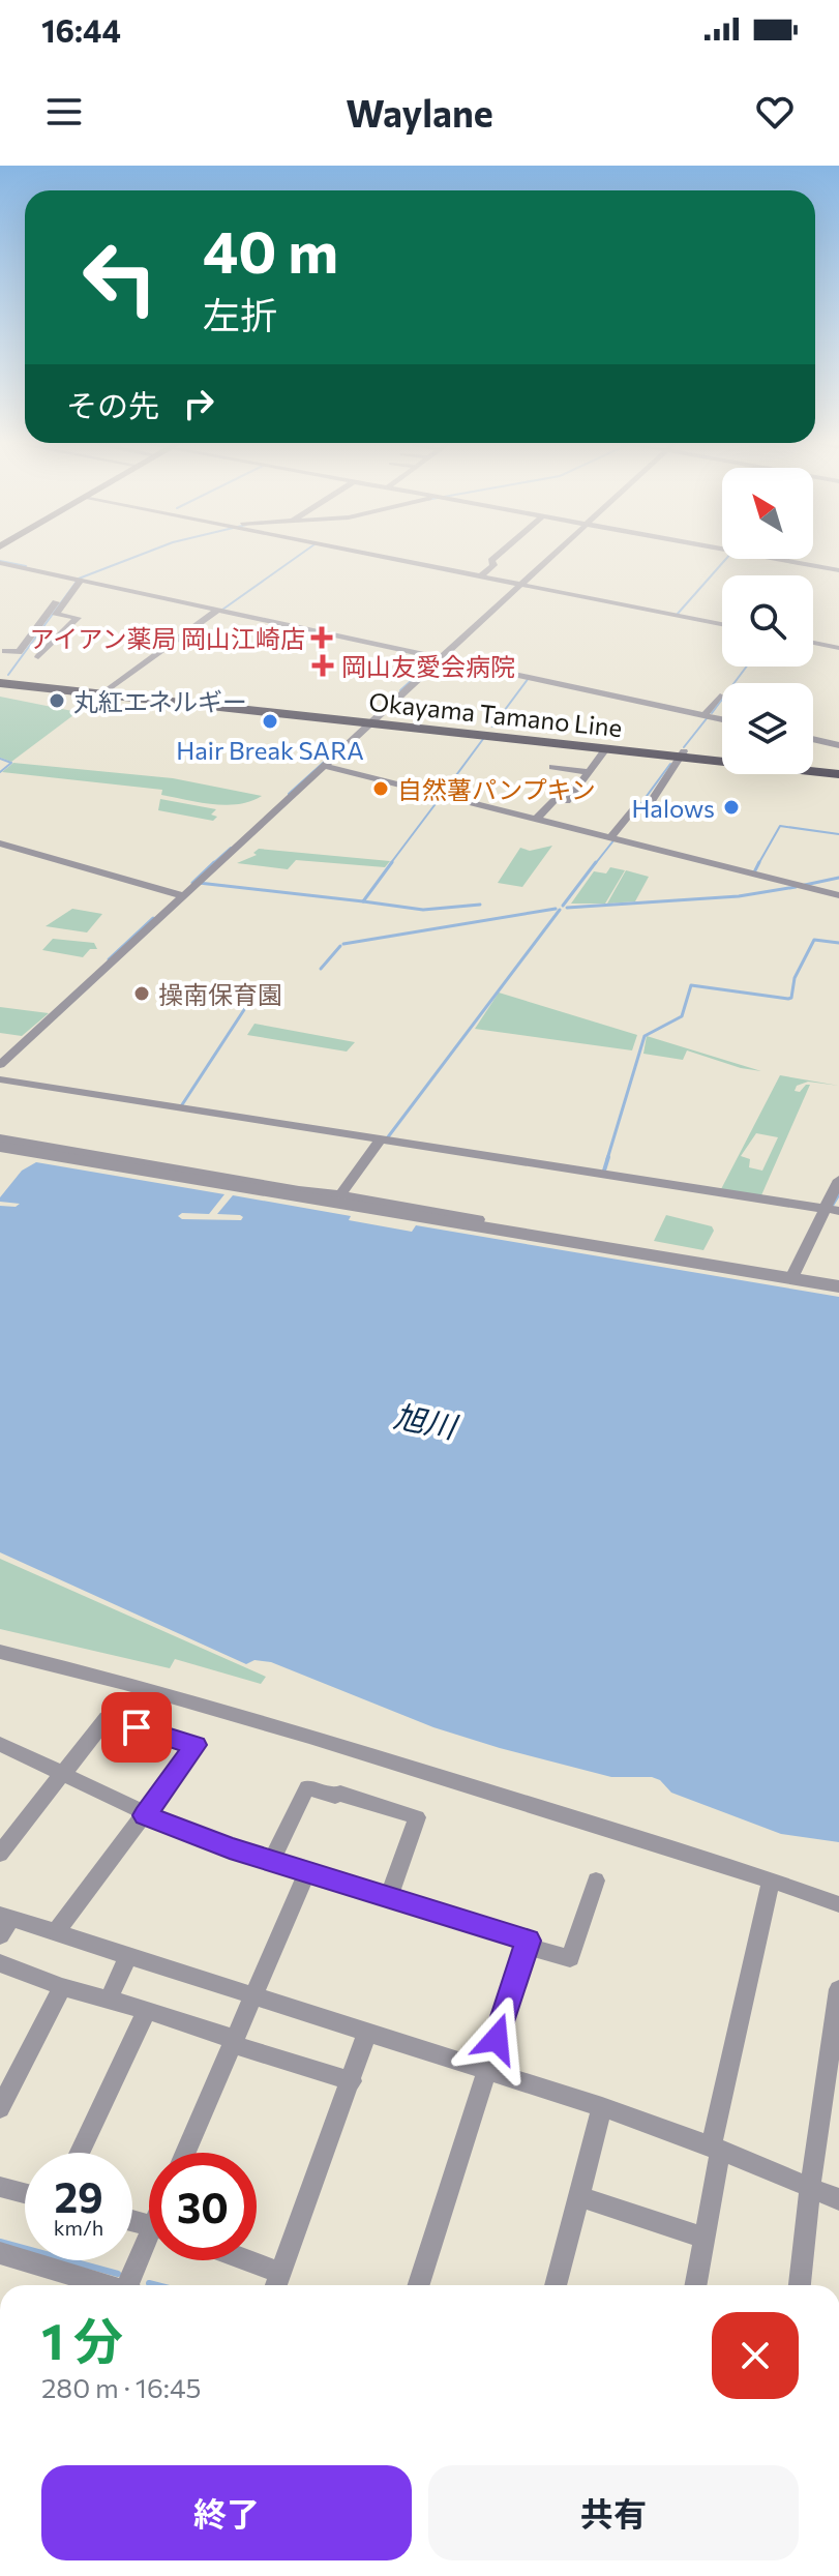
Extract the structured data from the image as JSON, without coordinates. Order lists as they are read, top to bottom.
{
  "streets": {
    "main road": ["Okayama Tamano Line"]
  },
  "water": ["旭川"],
  "places": {
    "health": ["アイアン薬局 岡山江崎店", "岡山友愛会病院"],
    "other": [
      "丸紅エネルギー",
      "Hair Break SARA",
      "自然薯パンプキン",
      "Halows",
      "操南保育園"
    ]
  },
  "north": "top left",
  "page": {
    "status": "16:44",
    "header": "Waylane",
    "turn": ["40 m", "左折"],
    "then": "その先",
    "speed": "29 km/h",
    "limit": "30",
    "heading": ["1 分", "280 m · 16:45"],
    "buttons": ["終了", "共有"]
  }
}
